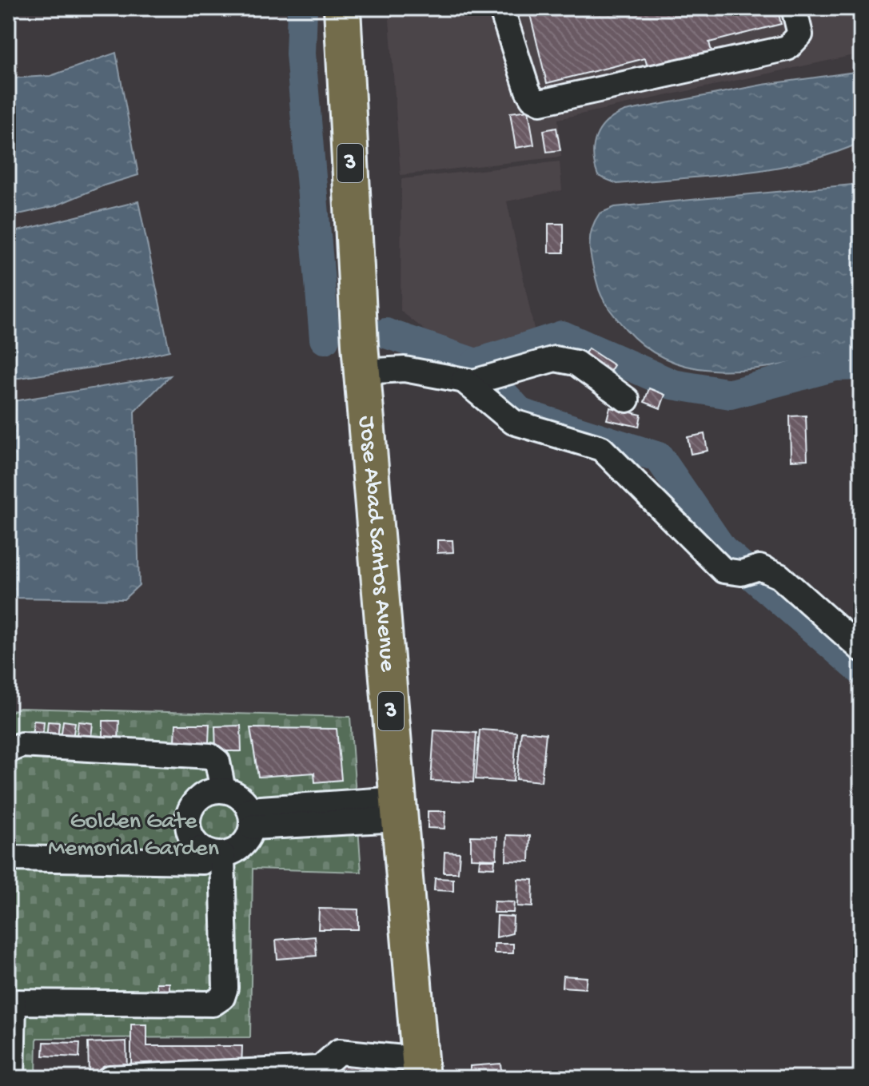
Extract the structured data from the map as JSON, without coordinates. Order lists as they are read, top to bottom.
{
  "streets": {
    "highway": ["3", "Jose Abad Santos Avenue"]
  },
  "parks": ["Golden Gate Memorial Garden"]
}
